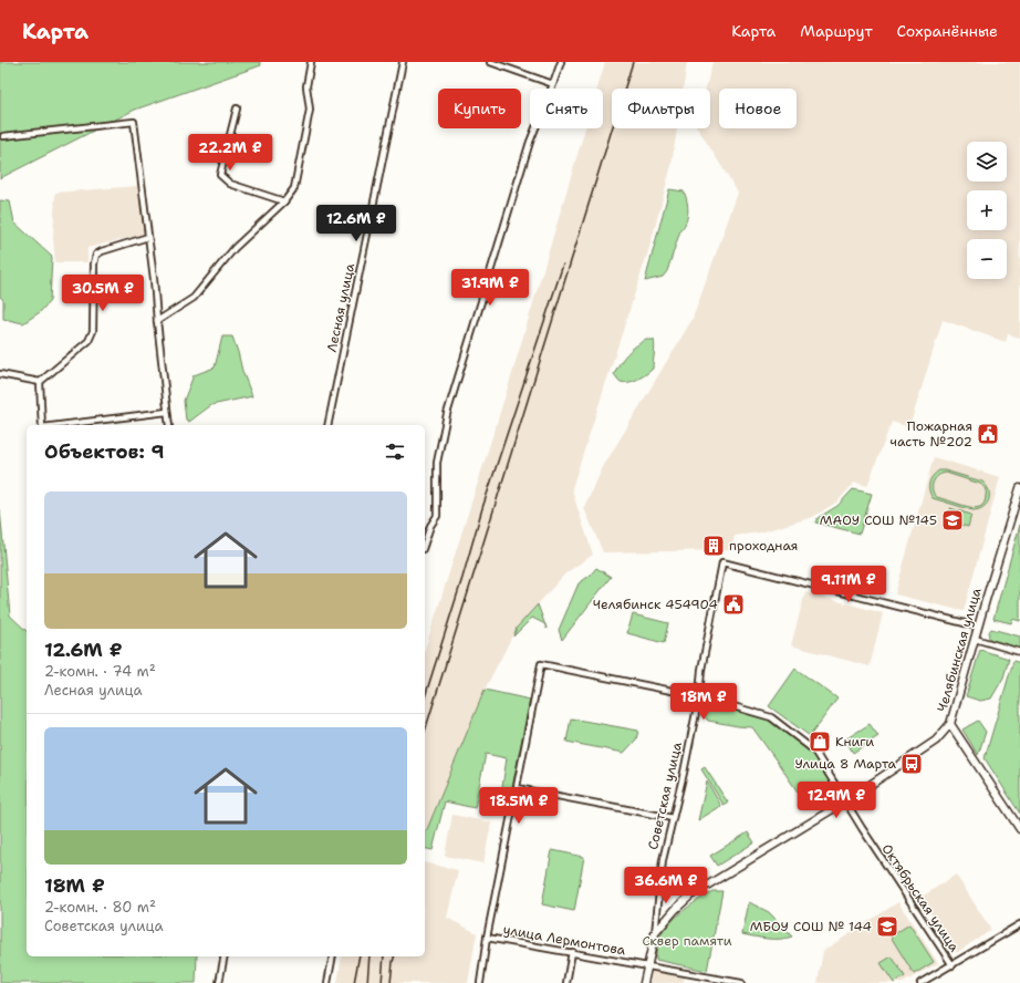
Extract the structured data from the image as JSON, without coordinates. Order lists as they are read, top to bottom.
{
  "streets": {
    "street": [
      "Лесная улица",
      "Челябинская улица",
      "Советская улица",
      "Октябрьская улица",
      "улица Лермонтова"
    ]
  },
  "crossings": [
    ["Челябинская улица", "Советская улица"],
    ["Челябинская улица", "Октябрьская улица"],
    ["Советская улица", "Октябрьская улица"],
    ["Советская улица", "улица Лермонтова"]
  ],
  "parks": ["Сквер памяти"],
  "places": {
    "public building": ["Пожарная часть №202", "Челябинск 454904"],
    "school or university": ["МАОУ СОШ №145", "МБОУ СОШ № 144"],
    "building": ["проходная"],
    "shop": ["Книги"],
    "bus stop": ["Улица 8 Марта"]
  },
  "page": {
    "header": "Карта",
    "nav": ["Карта", "Маршрут", "Сохранённые"],
    "chip": [
      "Купить",
      "Снять",
      "Фильтры",
      "Новое"
    ],
    "price": [
      "22.2M ₽",
      "12.6M ₽",
      "31.9M ₽",
      "30.5M ₽",
      "9.11M ₽",
      "18M ₽",
      "12.9M ₽",
      "18.5M ₽",
      "36.6M ₽"
    ],
    "map_buttons": ["+", "−"],
    "heading": "Объектов: 9",
    "list": [
      {
        "name": "12.6M ₽",
        "note": "2-комн. · 74 m² · Лесная улица"
      },
      {
        "name": "18M ₽",
        "note": "2-комн. · 80 m² · Советская улица"
      }
    ]
  }
}
